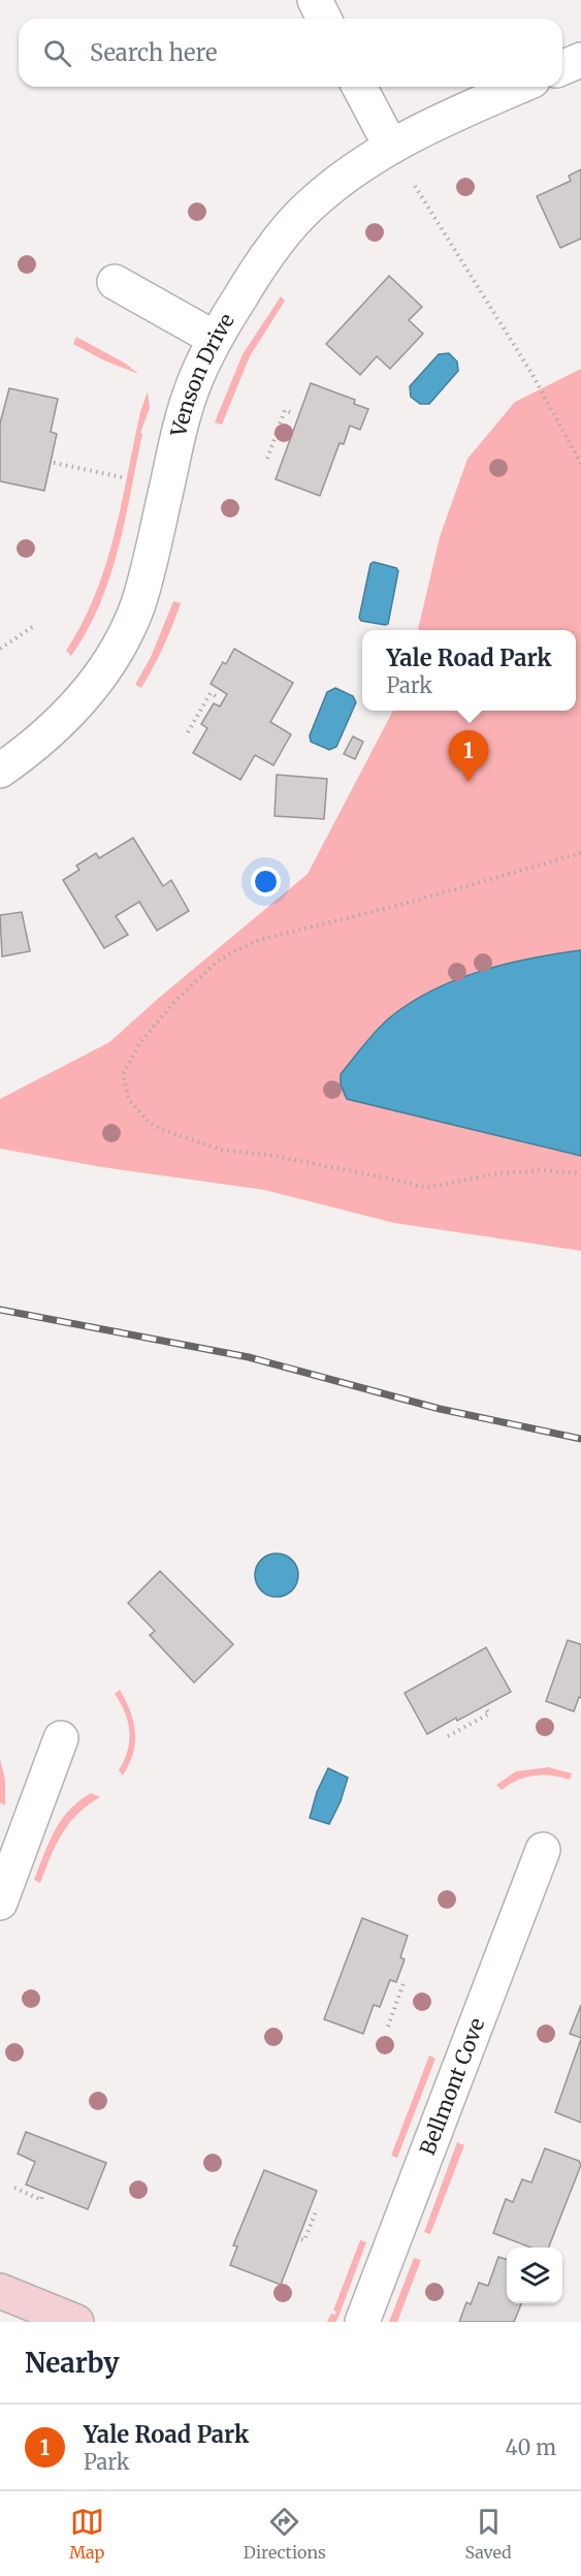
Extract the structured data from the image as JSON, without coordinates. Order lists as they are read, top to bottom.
{
  "streets": {
    "street": ["Venson Drive", "Bellmont Cove"]
  },
  "page": {
    "search": "Search here",
    "popup": ["Yale Road Park", "Park"],
    "pins": "1",
    "heading": "Nearby",
    "list": [
      {
        "mark": "1",
        "name": "Yale Road Park",
        "note": "Park",
        "value": "40 m"
      }
    ],
    "nav": ["Map", "Directions", "Saved"]
  }
}
